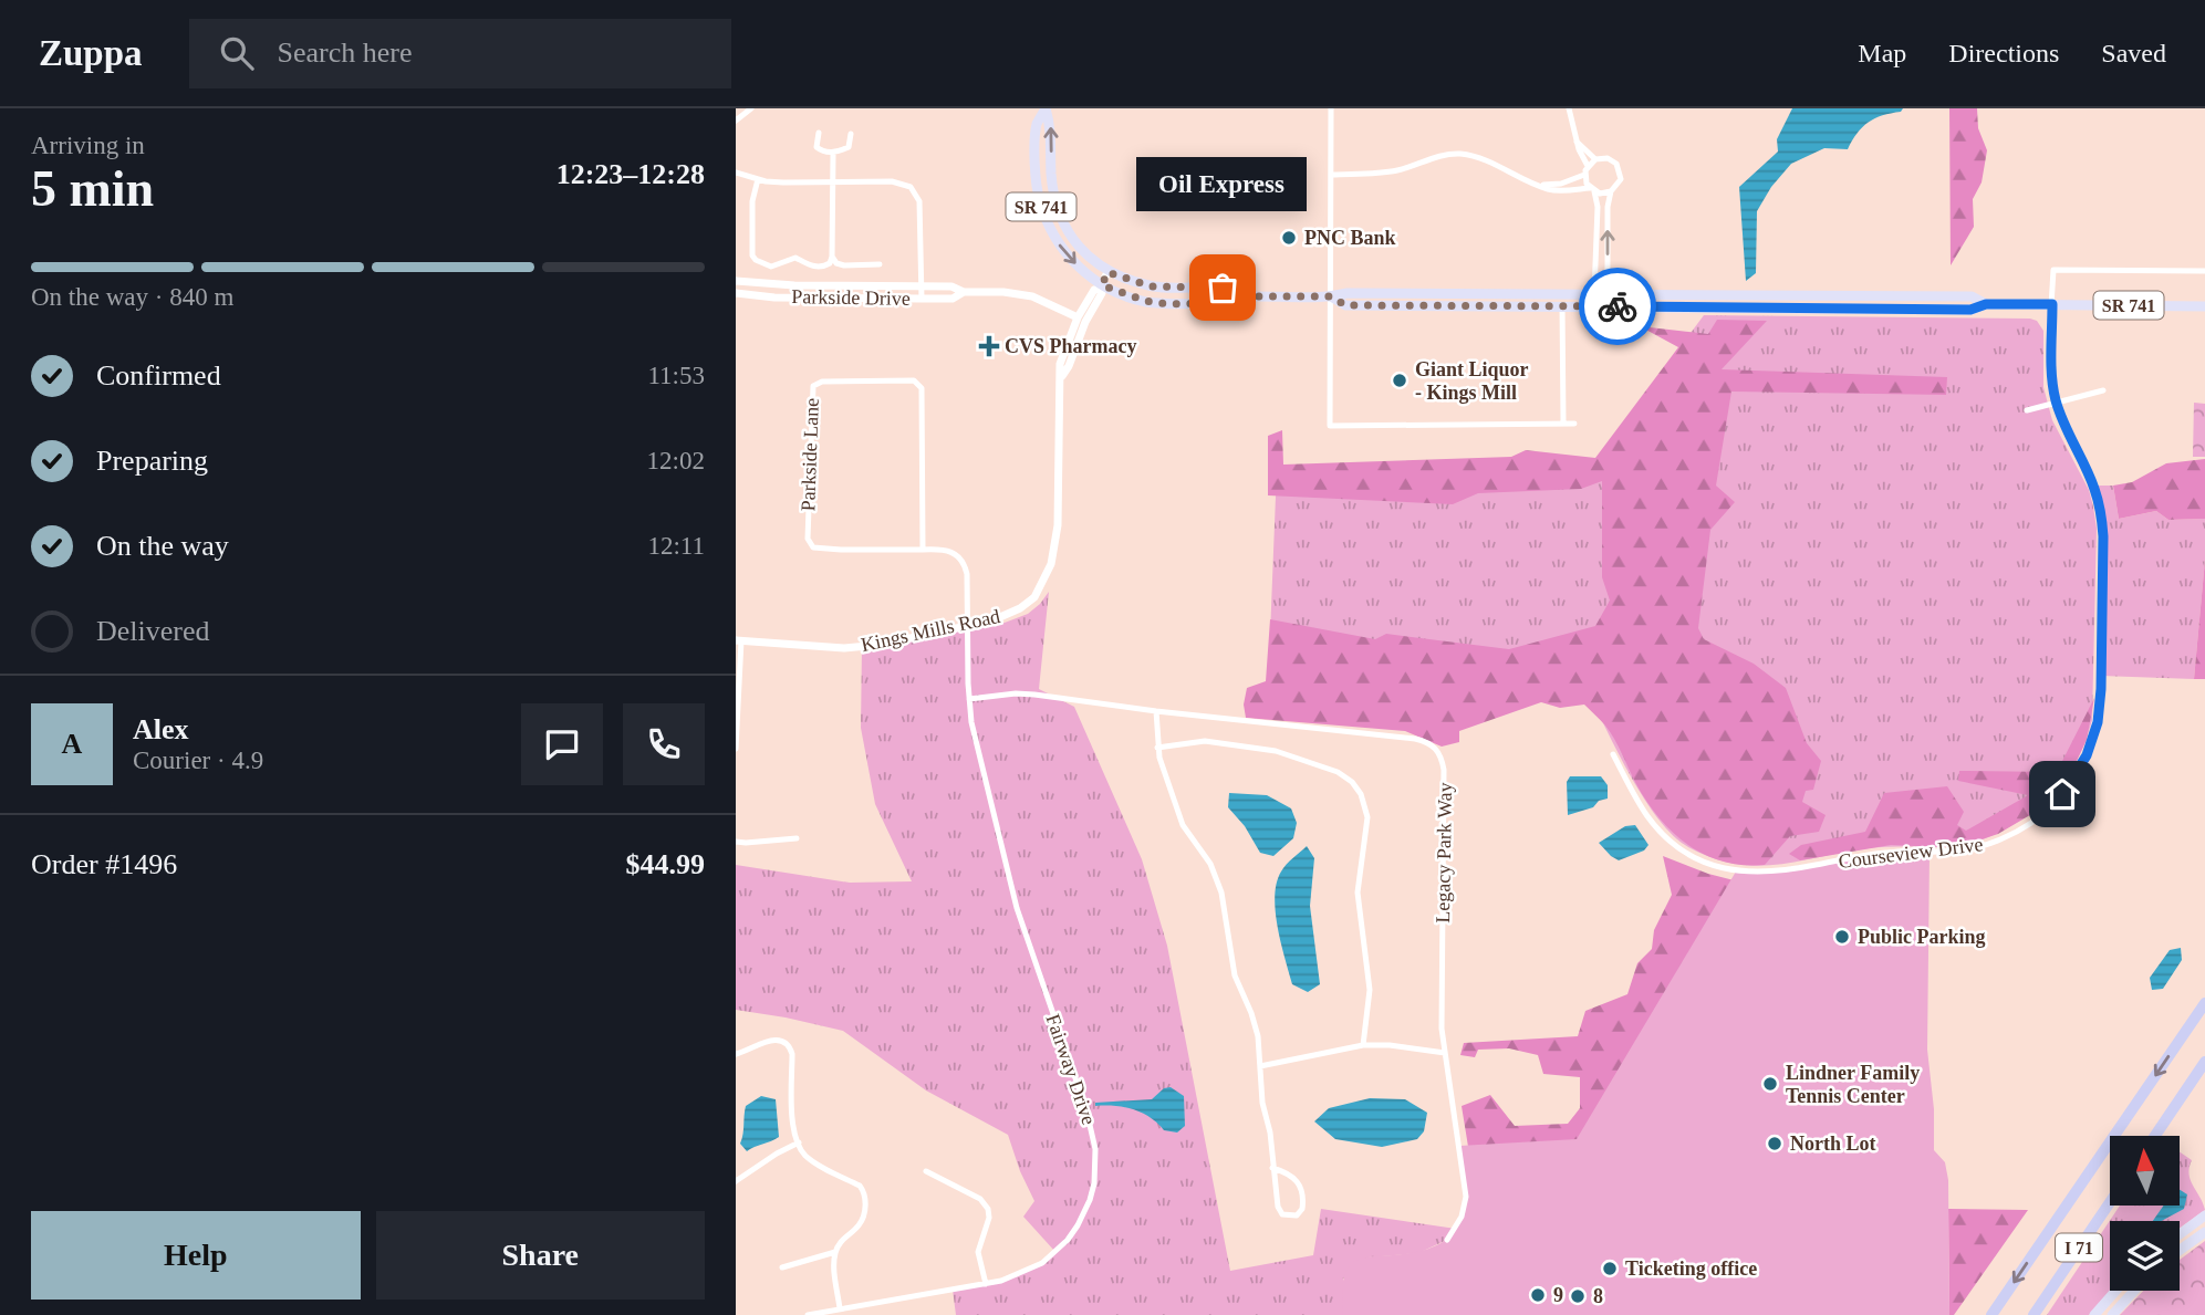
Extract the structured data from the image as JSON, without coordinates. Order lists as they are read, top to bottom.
{
  "streets": {
    "highway": ["I 71"],
    "main road": ["SR 741"],
    "street": [
      "Parkside Drive",
      "Parkside Lane",
      "Kings Mills Road",
      "Legacy Park Way",
      "Courseview Drive",
      "Fairway Drive"
    ]
  },
  "crossings": [
    ["SR 741", "Kings Mills Road"],
    ["SR 741", "Courseview Drive"],
    ["Parkside Drive", "Kings Mills Road"],
    ["Parkside Lane", "Kings Mills Road"],
    ["Parkside Lane", "Fairway Drive"],
    ["Kings Mills Road", "Fairway Drive"],
    ["Legacy Park Way", "Fairway Drive"]
  ],
  "places": {
    "other": [
      "PNC Bank",
      "Oil Express",
      "Giant Liquor - Kings Mill",
      "Public Parking",
      "Lindner Family Tennis Center",
      "North Lot",
      "Ticketing office",
      "9",
      "8"
    ],
    "health": ["CVS Pharmacy"]
  },
  "north": "top",
  "page": {
    "header": "Zuppa",
    "search": "Search here",
    "nav": ["Map", "Directions", "Saved"],
    "heading": ["5 min", "Arriving in", "12:23–12:28"],
    "panel": [
      "Alex",
      "Courier · 4.9",
      "Order #1496",
      "$44.99"
    ],
    "bubble": "Oil Express",
    "bar": "On the way · 840 m",
    "list": [
      ["Confirmed", "11:53"],
      ["Preparing", "12:02"],
      ["On the way", "12:11"],
      "Delivered"
    ],
    "round": "A",
    "buttons": ["Help", "Share"]
  }
}
